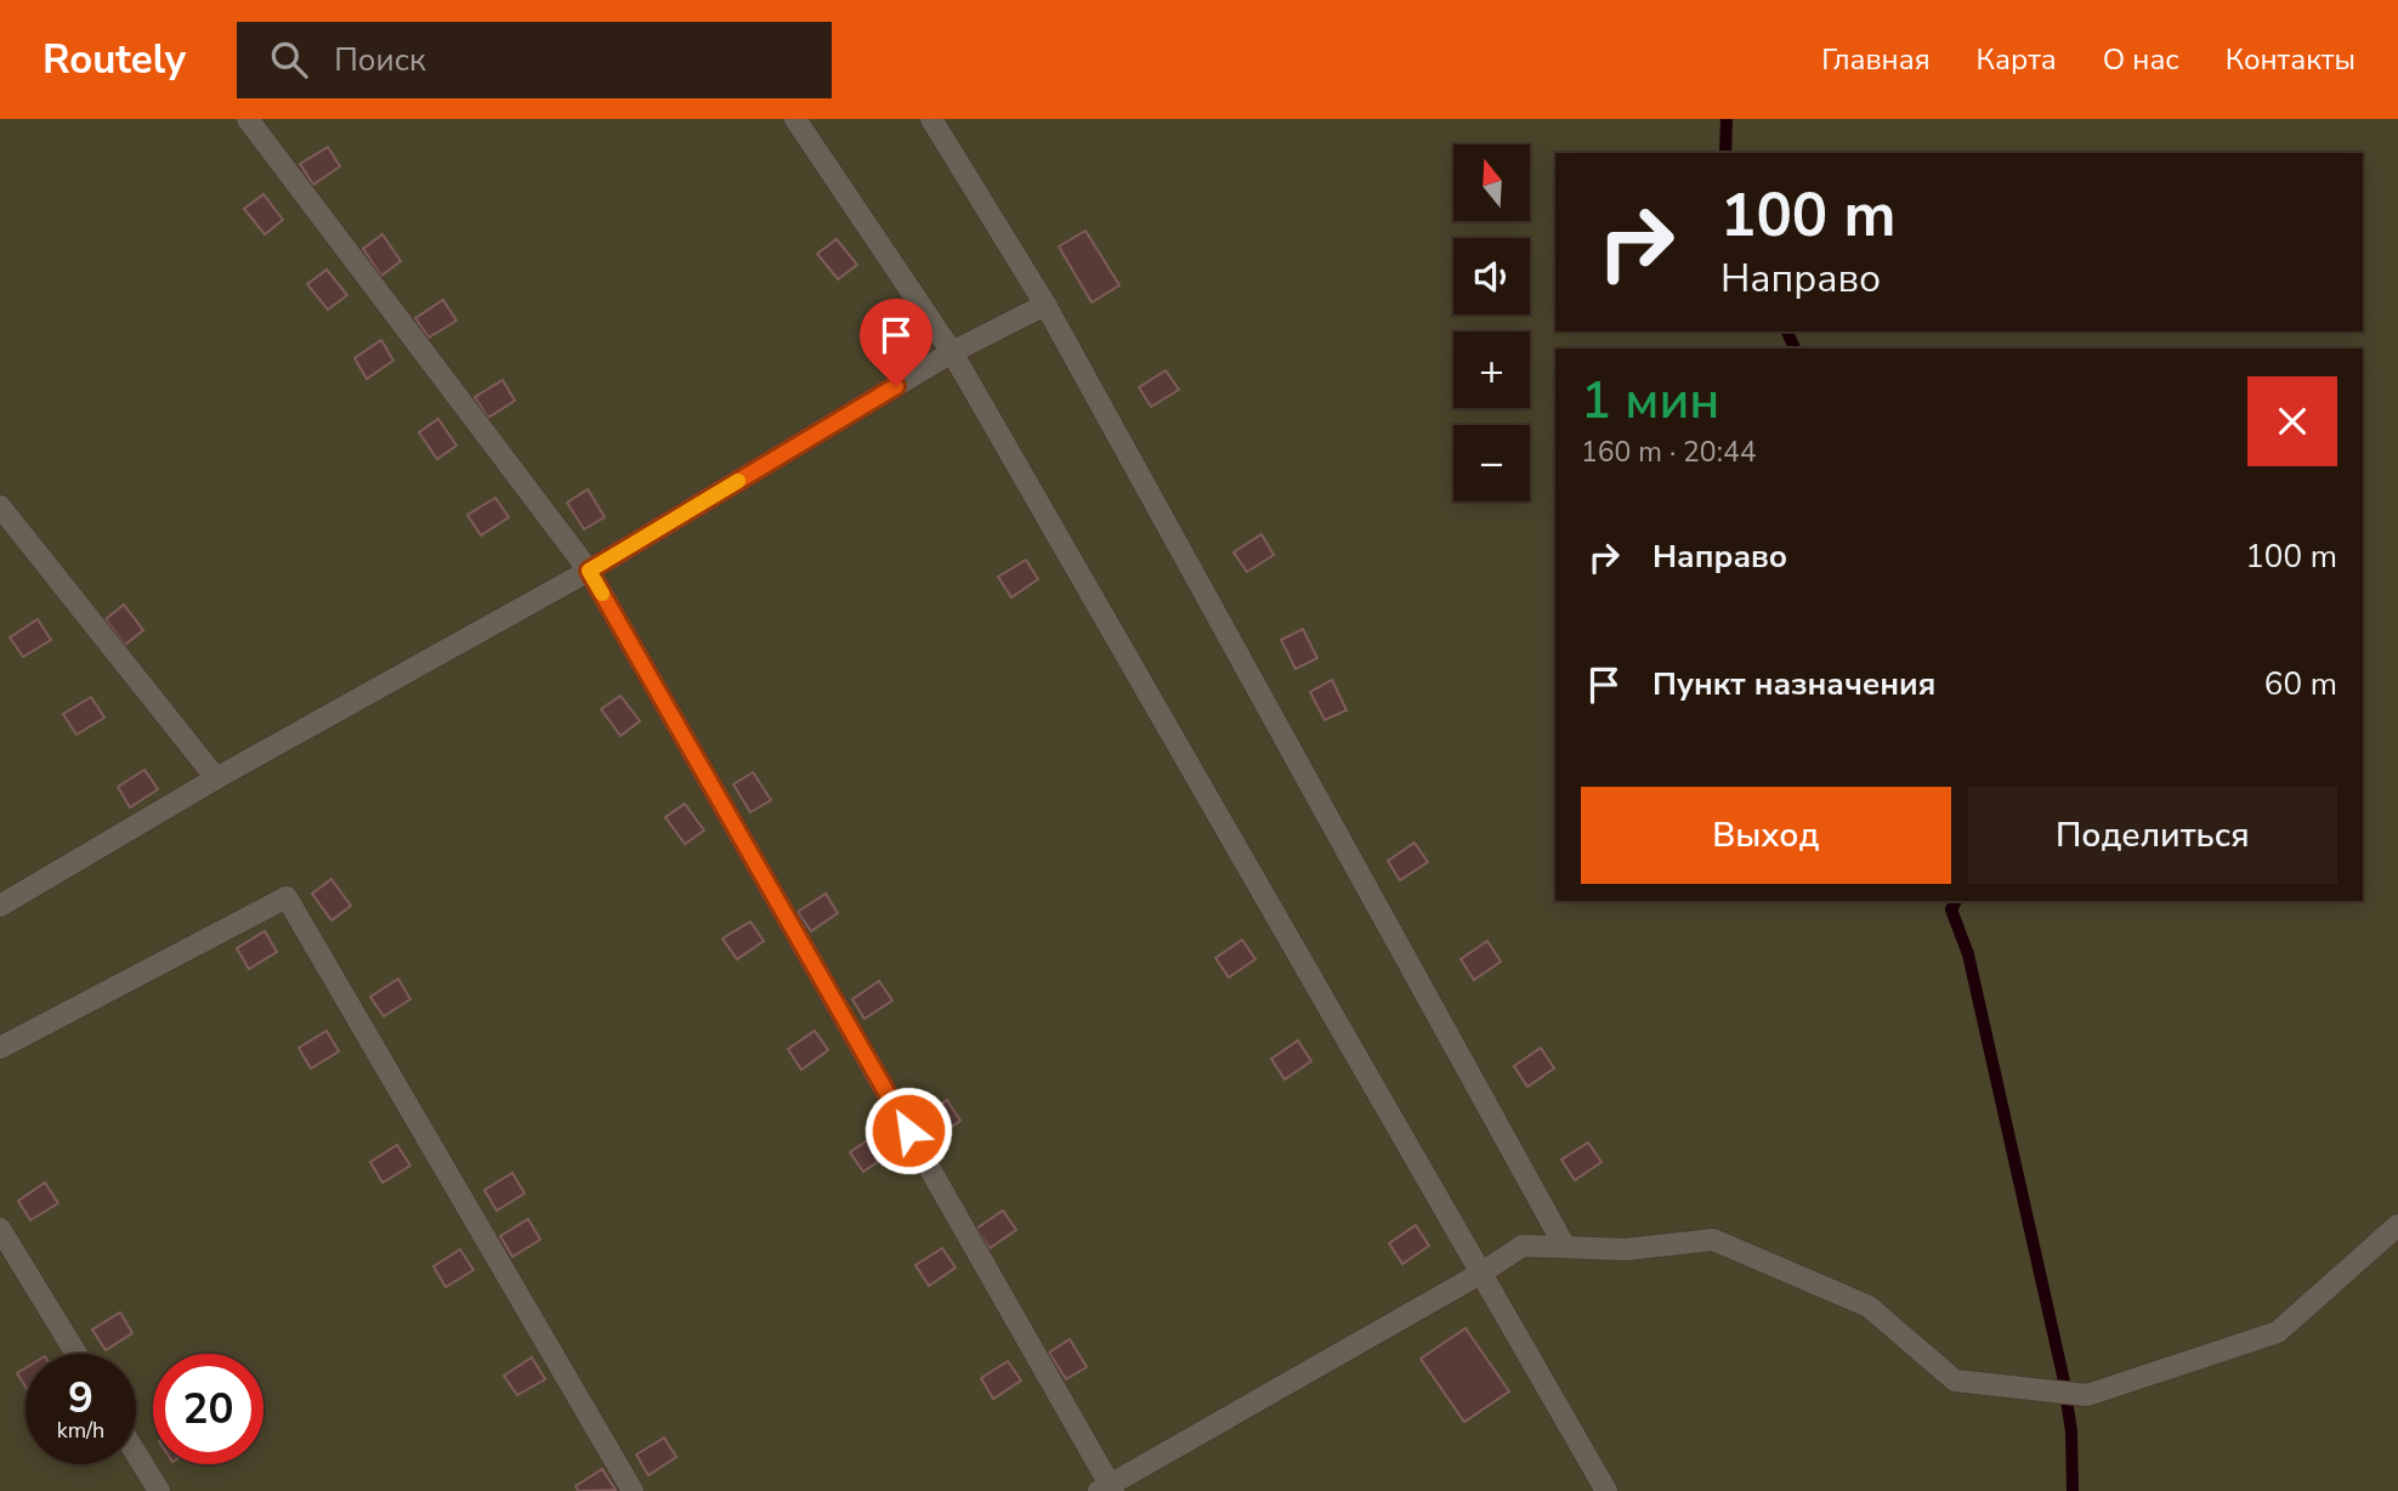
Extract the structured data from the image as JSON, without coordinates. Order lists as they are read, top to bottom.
{
  "north": "top",
  "page": {
    "header": "Routely",
    "search": "Поиск",
    "nav": [
      "Главная",
      "Карта",
      "О нас",
      "Контакты"
    ],
    "map_buttons": ["+", "−"],
    "turn": ["100 m", "Направо"],
    "heading": ["1 мин", "160 m · 20:44"],
    "list": [
      {
        "name": "Направо",
        "value": "100 m"
      },
      {
        "name": "Пункт назначения",
        "value": "60 m"
      }
    ],
    "buttons": ["Выход", "Поделиться"],
    "speed": "9 km/h",
    "limit": "20"
  }
}
